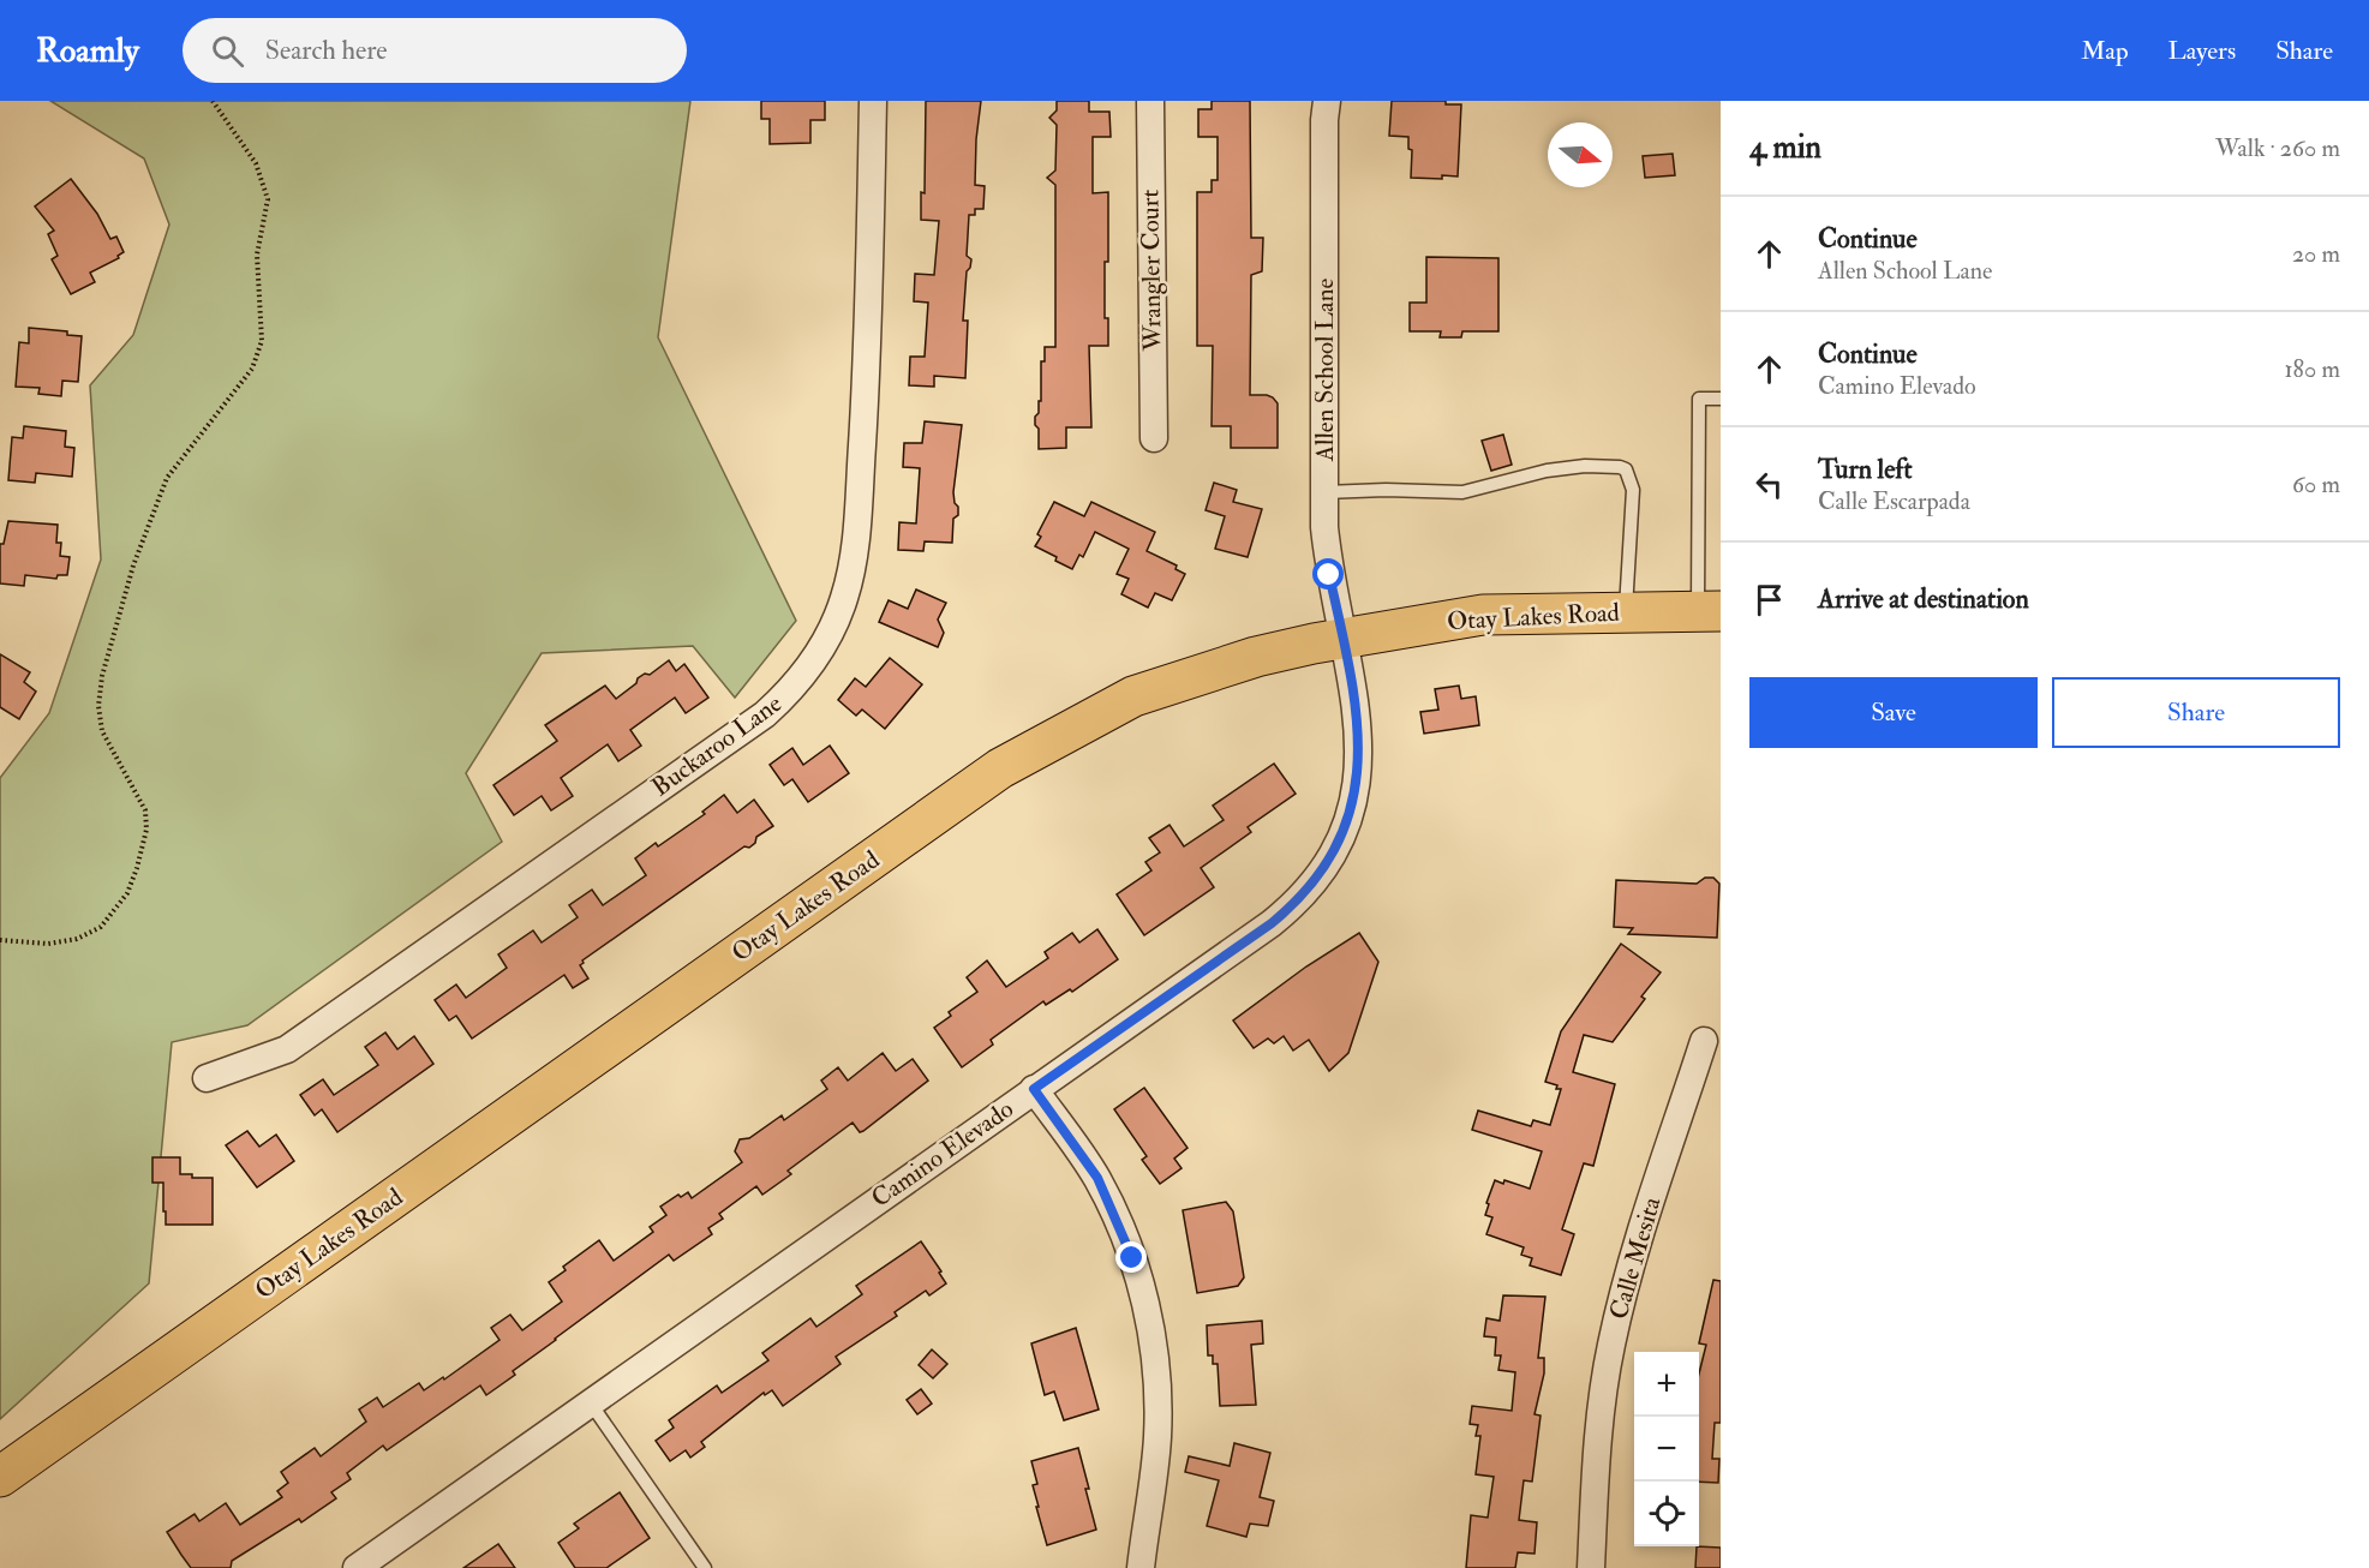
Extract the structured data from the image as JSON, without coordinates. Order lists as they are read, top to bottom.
{
  "streets": {
    "main road": ["Otay Lakes Road"],
    "street": [
      "Wrangler Court",
      "Allen School Lane",
      "Buckaroo Lane",
      "Camino Elevado",
      "Calle Mesita"
    ]
  },
  "crossings": [
    ["Allen School Lane", "Otay Lakes Road"],
    ["Allen School Lane", "Camino Elevado"],
    ["Otay Lakes Road", "Camino Elevado"]
  ],
  "north": "right",
  "page": {
    "header": "Roamly",
    "search": "Search here",
    "nav": ["Map", "Layers", "Share"],
    "heading": ["4 min", "Walk · 260 m"],
    "list": [
      ["Continue", "Allen School Lane", "20 m"],
      ["Continue", "Camino Elevado", "180 m"],
      ["Turn left", "Calle Escarpada", "60 m"],
      "Arrive at destination"
    ],
    "buttons": ["Save", "Share"],
    "map_buttons": ["+", "−"]
  }
}
